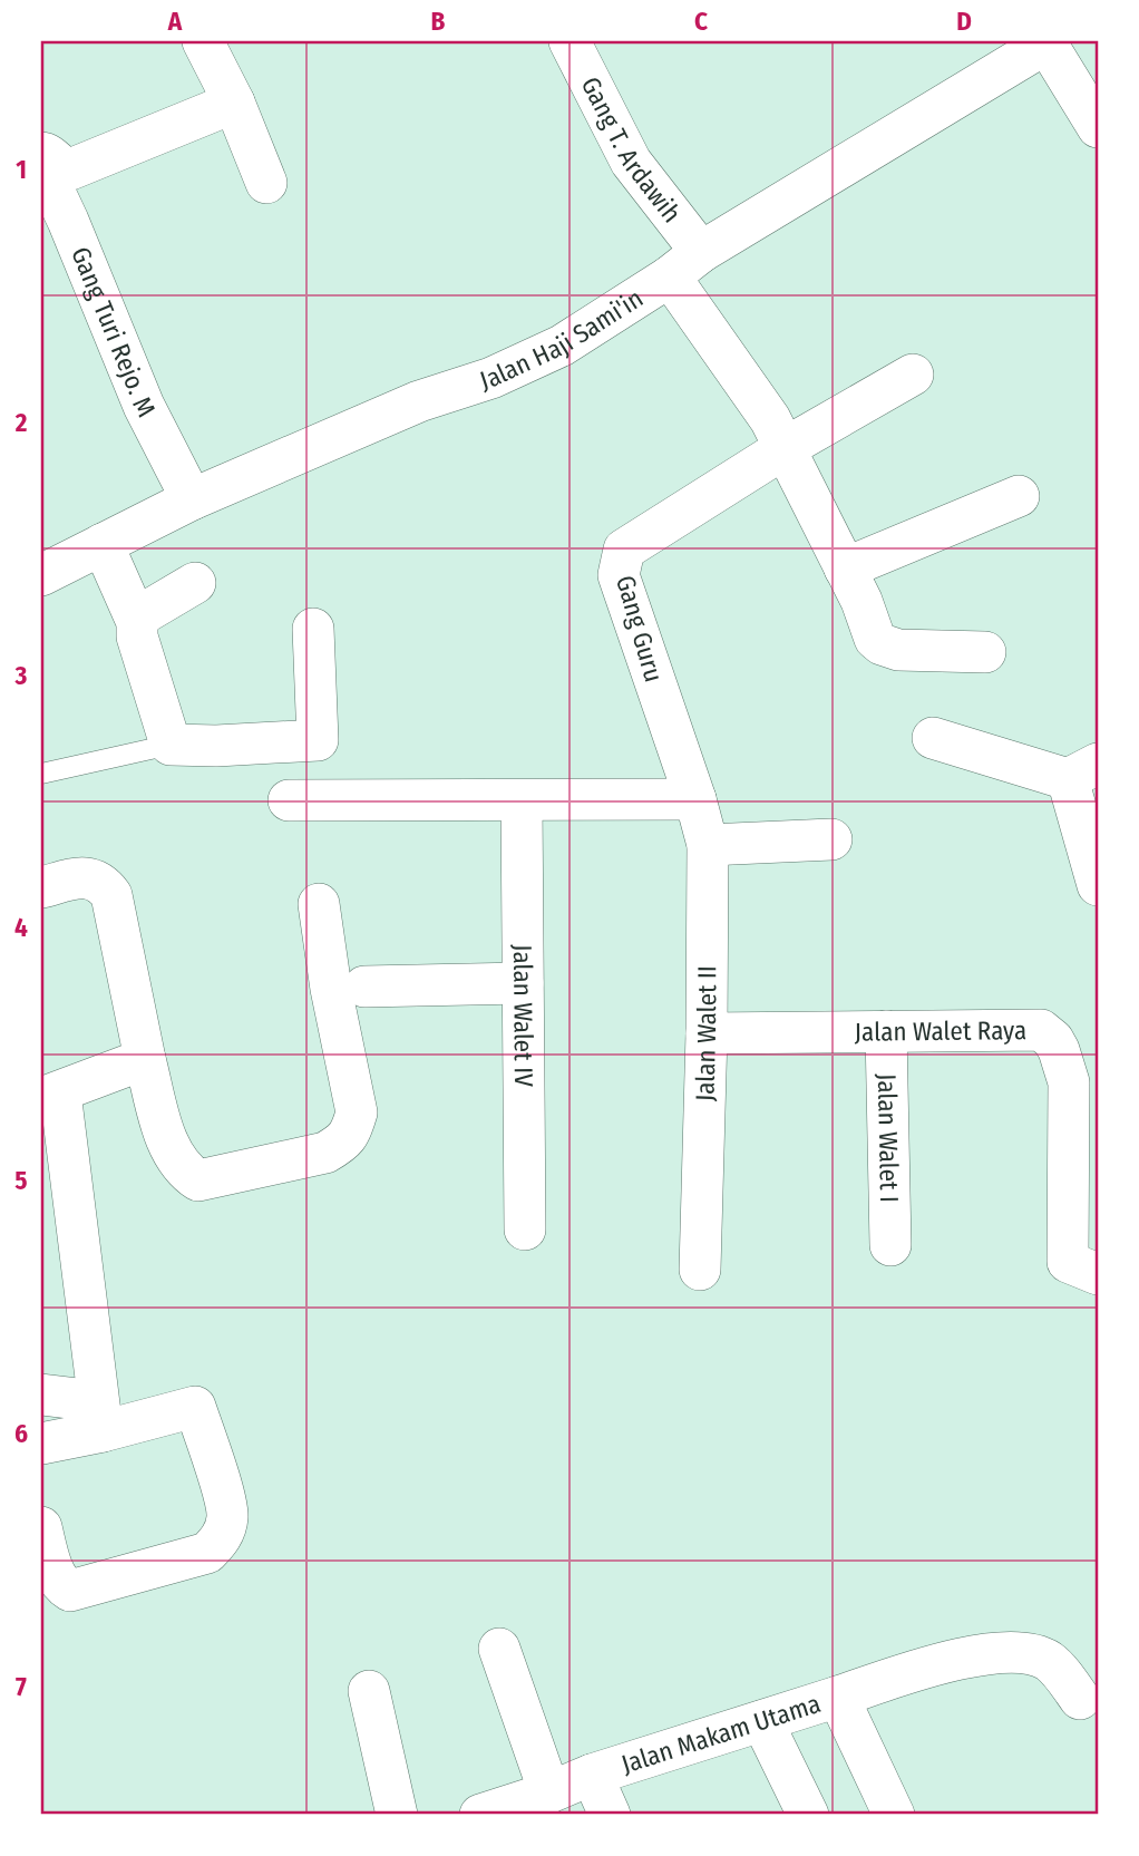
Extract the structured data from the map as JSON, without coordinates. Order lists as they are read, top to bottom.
{
  "streets": {
    "street": [
      "Gang T. Ardawih",
      "Gang Turi Rejo. M",
      "Jalan Haji Sami'in",
      "Gang Guru",
      "Jalan Walet IV",
      "Jalan Walet Raya",
      "Jalan Walet II",
      "Jalan Walet I",
      "Jalan Makam Utama"
    ]
  },
  "crossings": [
    ["Gang T. Ardawih", "Jalan Haji Sami'in"],
    ["Gang Turi Rejo. M", "Jalan Haji Sami'in"],
    ["Gang Guru", "Jalan Walet II"],
    ["Jalan Walet Raya", "Jalan Walet II"],
    ["Jalan Walet Raya", "Jalan Walet I"]
  ],
  "grid": {
    "columns": [
      "A",
      "B",
      "C",
      "D"
    ],
    "rows": [
      "1",
      "2",
      "3",
      "4",
      "5",
      "6",
      "7"
    ]
  }
}
